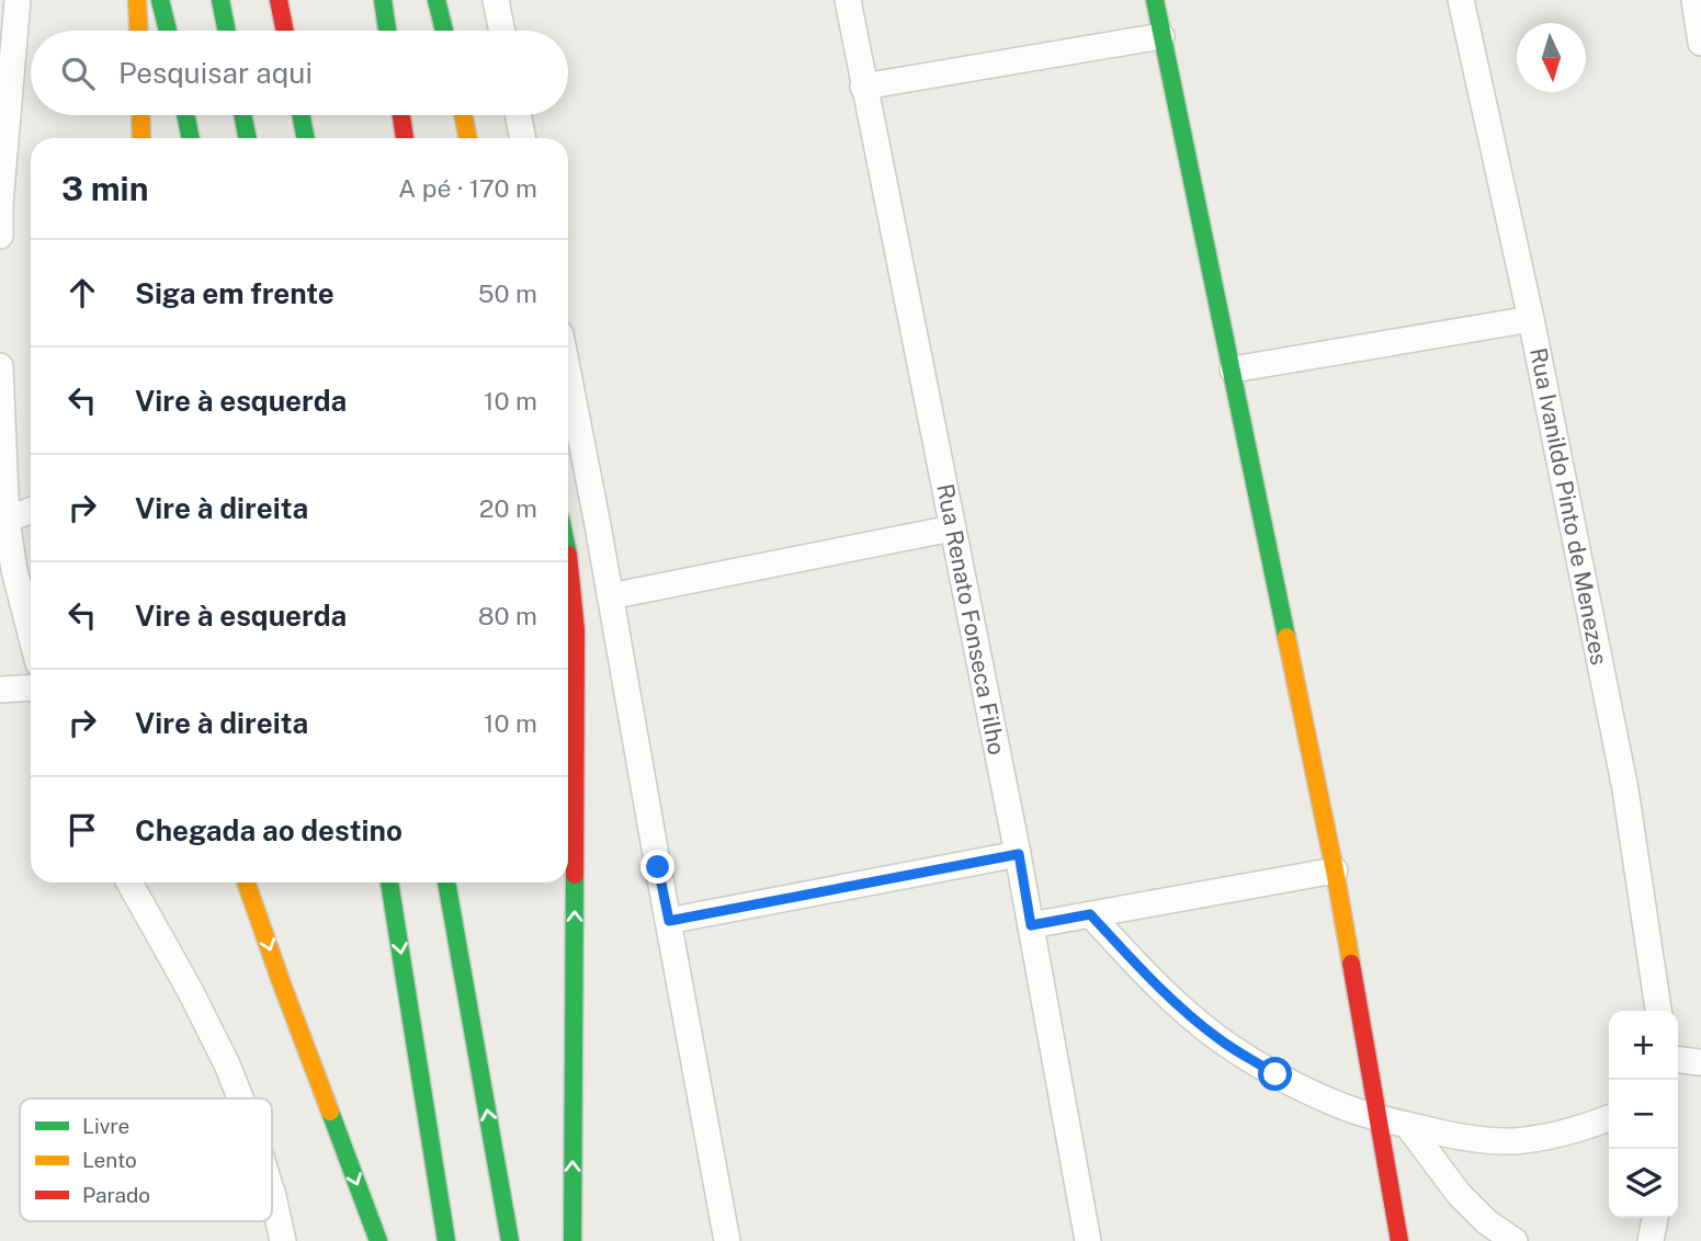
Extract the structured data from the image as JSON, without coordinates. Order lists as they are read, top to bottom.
{
  "streets": {
    "street": ["Rua Ivanildo Pinto de Menezes", "Rua Renato Fonseca Filho"]
  },
  "legend": ["Livre", "Lento", "Parado"],
  "north": "bottom",
  "page": {
    "search": "Pesquisar aqui",
    "heading": ["3 min", "A pé · 170 m"],
    "list": [
      ["Siga em frente", "50 m"],
      ["Vire à esquerda", "10 m"],
      ["Vire à direita", "20 m"],
      ["Vire à esquerda", "80 m"],
      ["Vire à direita", "10 m"],
      "Chegada ao destino"
    ],
    "map_buttons": ["+", "−"]
  }
}
